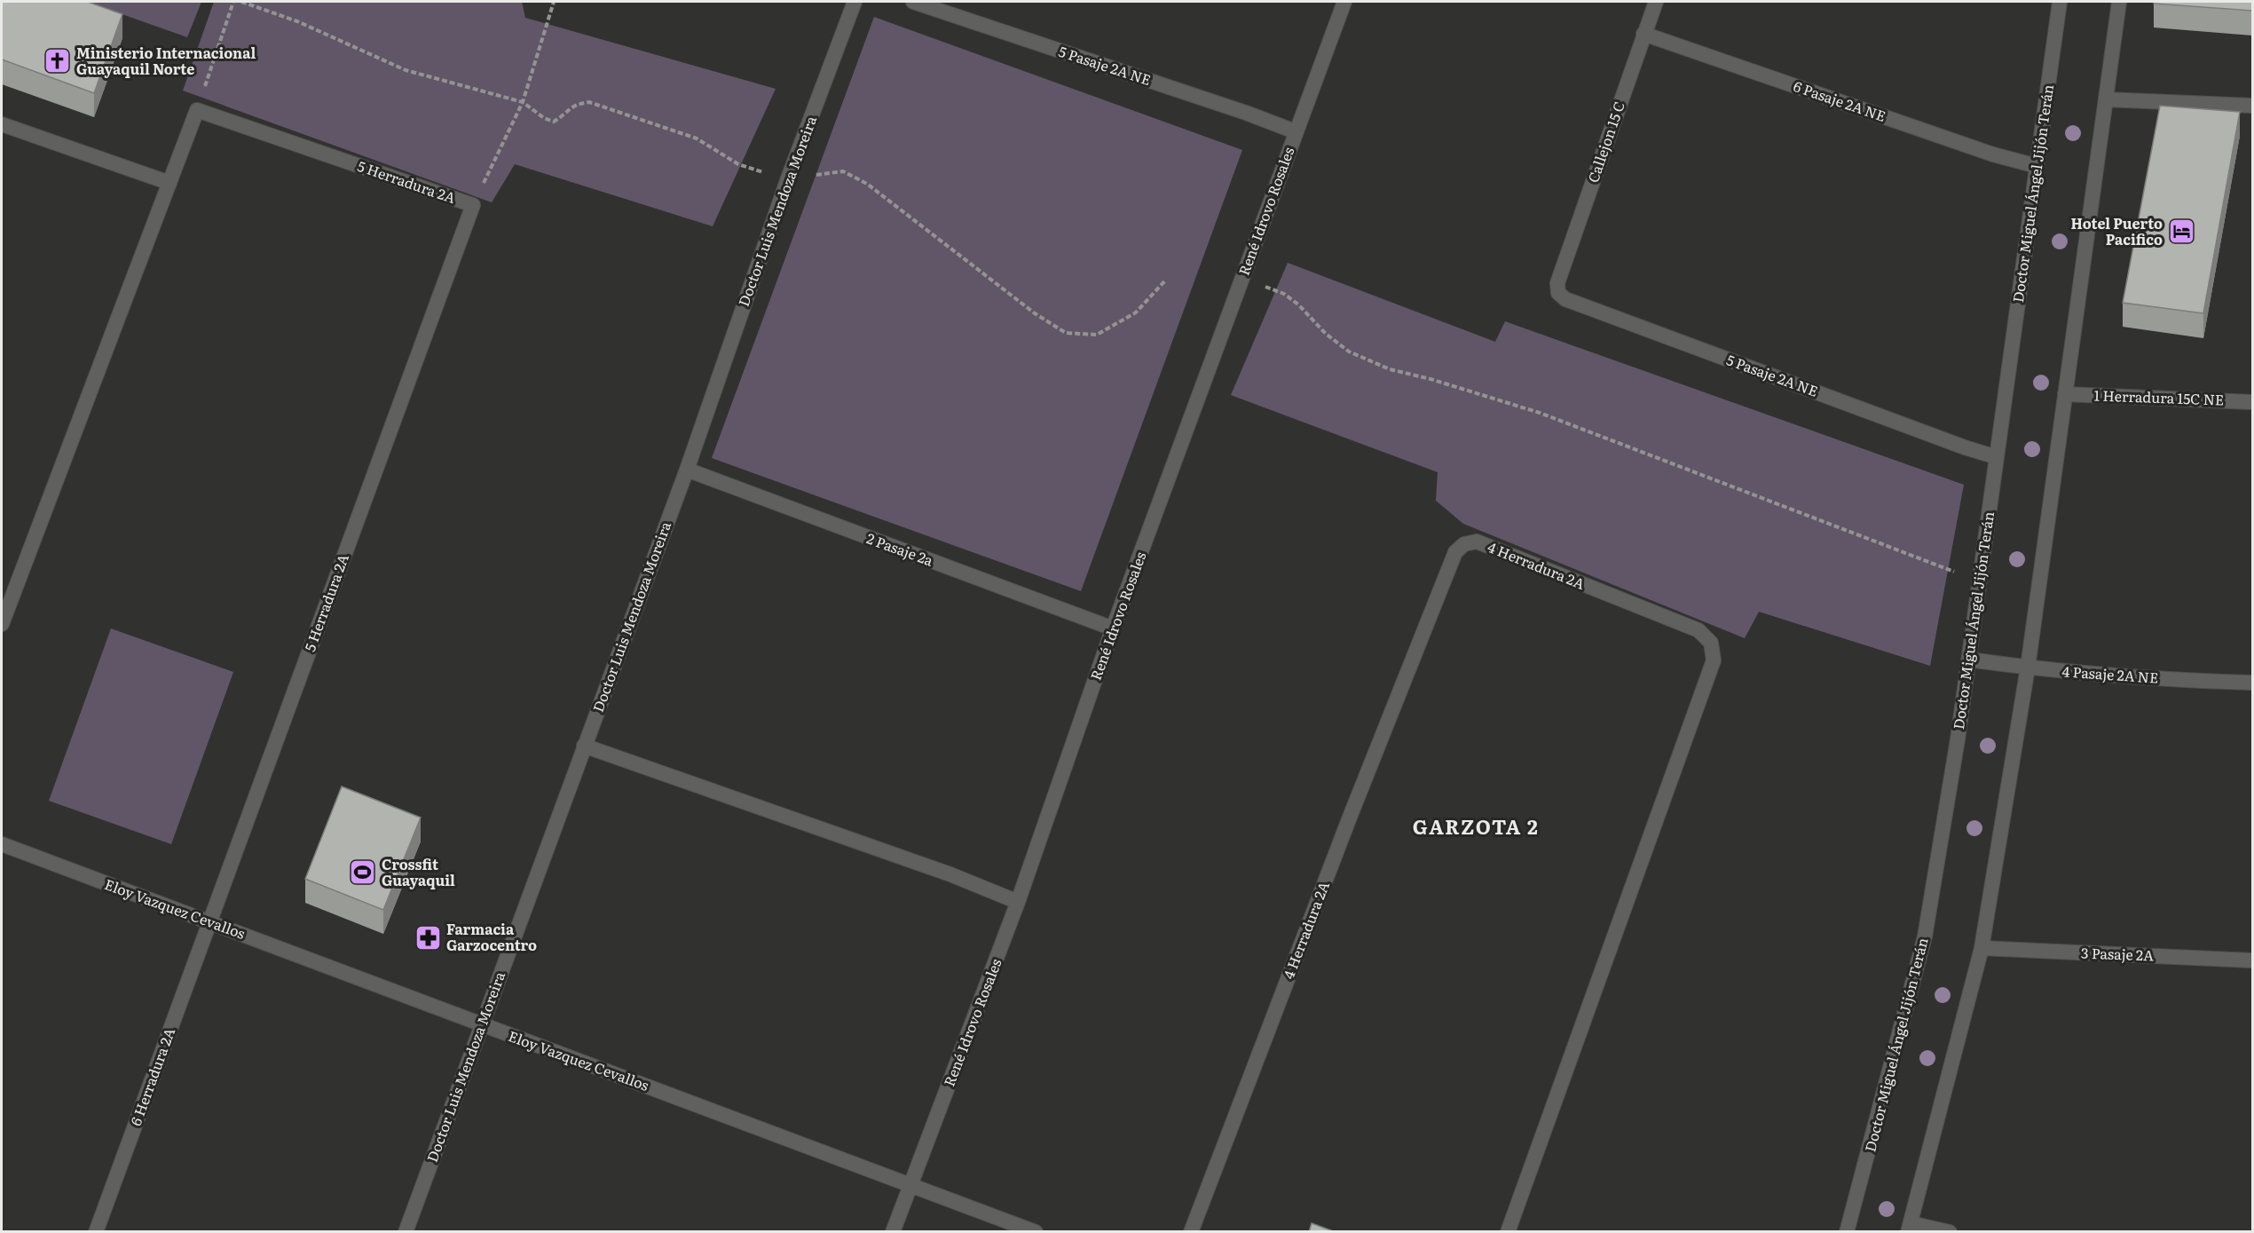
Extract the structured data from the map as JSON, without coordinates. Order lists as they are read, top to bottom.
{
  "streets": {
    "street": [
      "5 Pasaje 2A NE",
      "6 Pasaje 2A NE",
      "Callejon 15 C",
      "5 Herradura 2A",
      "Doctor Miguel Ángel Jijón Terán",
      "Doctor Luis Mendoza Moreira",
      "René Idrovo Rosales",
      "1 Herradura 15C NE",
      "2 Pasaje 2a",
      "4 Herradura 2A",
      "4 Pasaje 2A NE",
      "Eloy Vazquez Cevallos",
      "3 Pasaje 2A",
      "6 Herradura 2A"
    ]
  },
  "crossings": [
    ["5 Pasaje 2A NE", "Callejon 15 C"],
    ["5 Pasaje 2A NE", "Doctor Miguel Ángel Jijón Terán"],
    ["5 Pasaje 2A NE", "René Idrovo Rosales"],
    ["6 Pasaje 2A NE", "Callejon 15 C"],
    ["6 Pasaje 2A NE", "Doctor Miguel Ángel Jijón Terán"],
    ["5 Herradura 2A", "Eloy Vazquez Cevallos"],
    ["5 Herradura 2A", "6 Herradura 2A"],
    ["Doctor Miguel Ángel Jijón Terán", "4 Pasaje 2A NE"],
    ["Doctor Luis Mendoza Moreira", "2 Pasaje 2a"],
    ["Doctor Luis Mendoza Moreira", "Eloy Vazquez Cevallos"],
    ["René Idrovo Rosales", "2 Pasaje 2a"],
    ["René Idrovo Rosales", "Eloy Vazquez Cevallos"],
    ["Eloy Vazquez Cevallos", "6 Herradura 2A"]
  ],
  "districts": ["GARZOTA 2"],
  "places": {
    "church": ["Ministerio Internacional Guayaquil Norte"],
    "hotel": ["Hotel Puerto Pacifico"],
    "sports": ["Crossfit Guayaquil"],
    "pharmacy": ["Farmacia Garzocentro"]
  }
}
